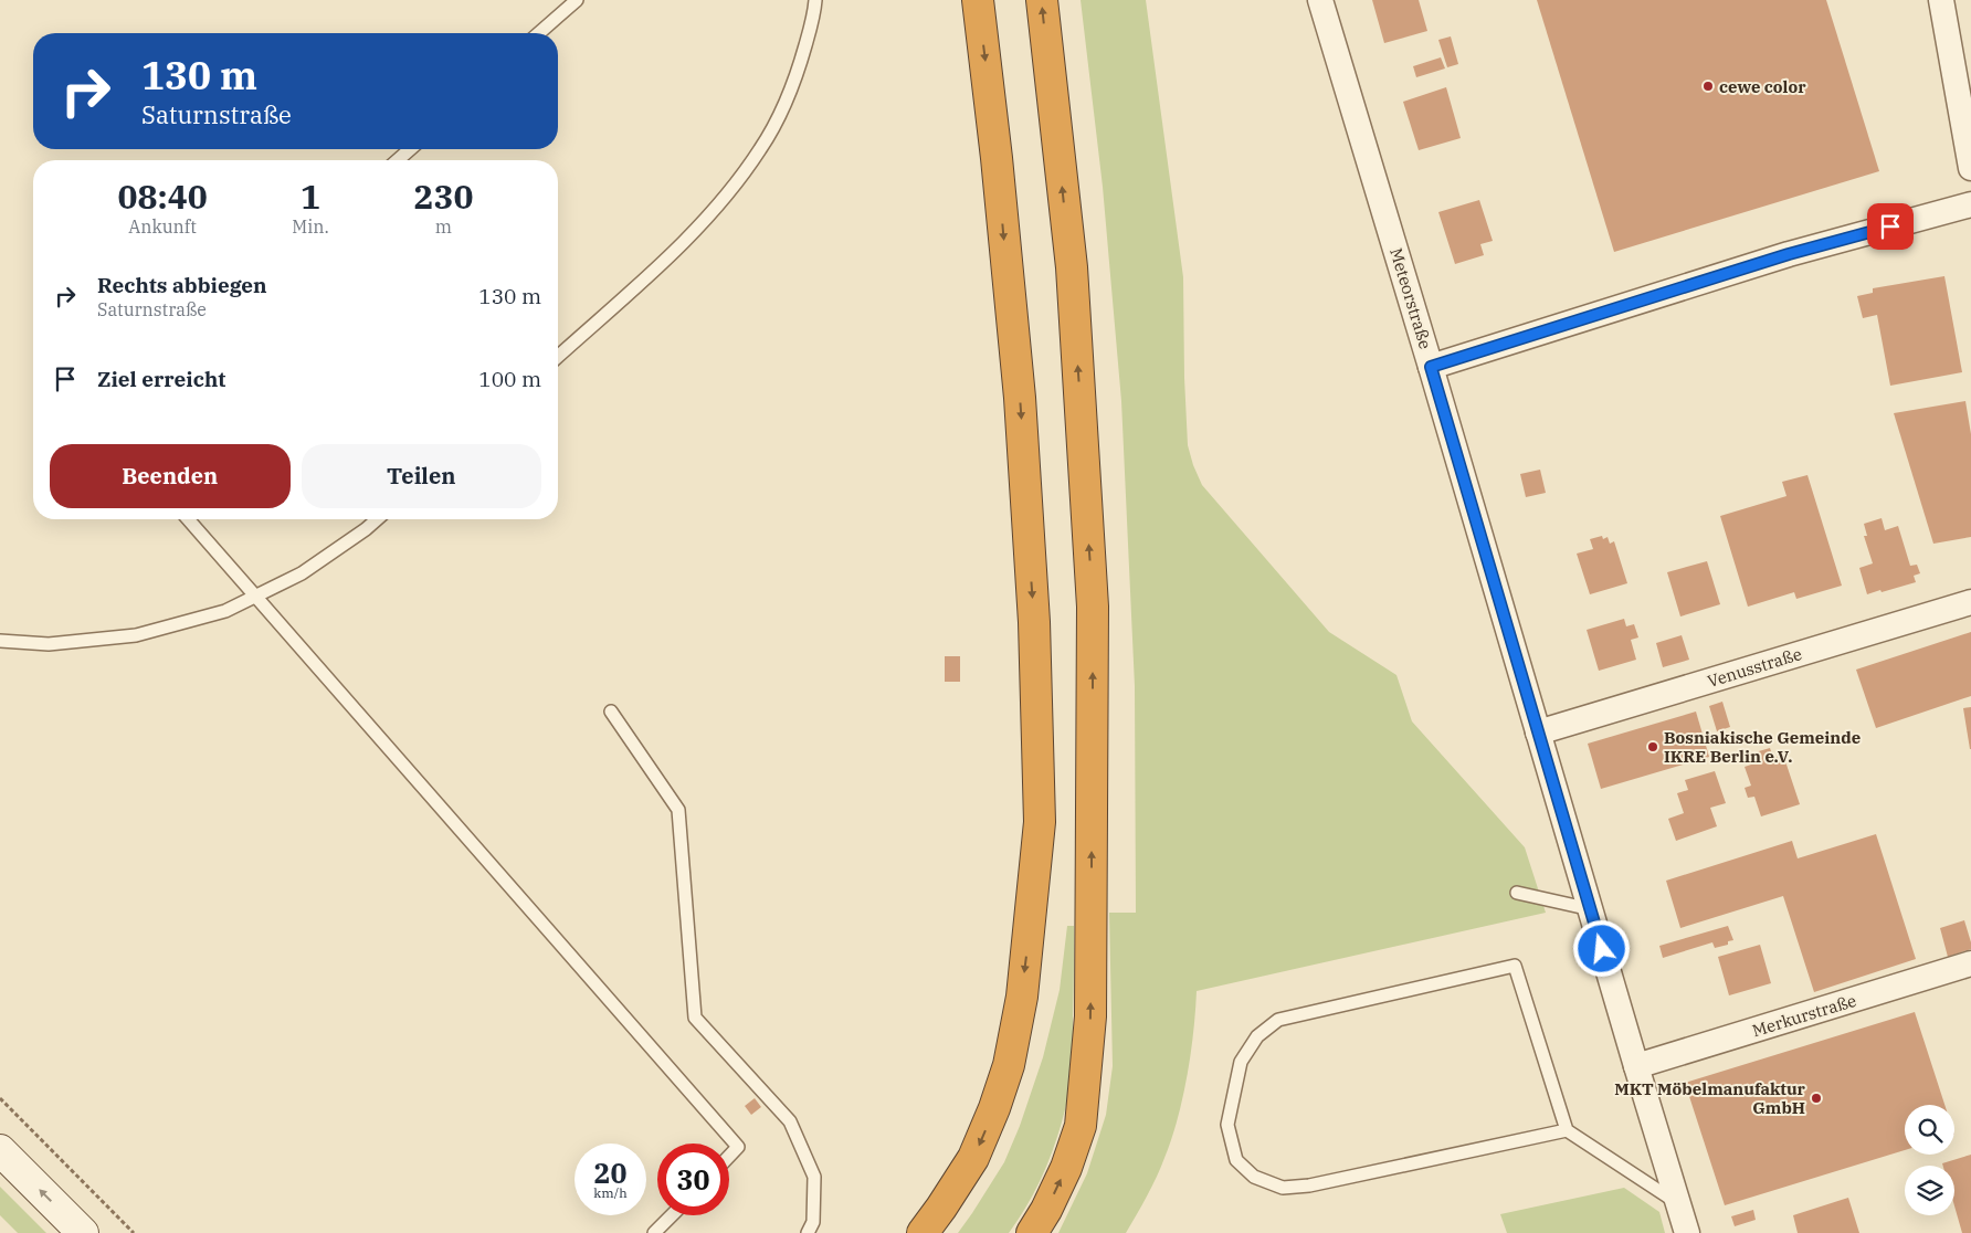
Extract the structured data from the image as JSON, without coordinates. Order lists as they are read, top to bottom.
{
  "streets": {
    "street": ["Meteorstraße", "Venusstraße", "Merkurstraße"]
  },
  "crossings": [
    ["Meteorstraße", "Venusstraße"],
    ["Meteorstraße", "Merkurstraße"]
  ],
  "places": ["cewe color", "Bosniakische Gemeinde IKRE Berlin e.V.", "MKT Möbelmanufaktur GmbH"],
  "page": {
    "turn": ["130 m", "Saturnstraße"],
    "eta": [
      "08:40",
      "Ankunft",
      "1",
      "Min.",
      "230",
      "m"
    ],
    "list": [
      {
        "name": "Rechts abbiegen",
        "note": "Saturnstraße",
        "value": "130 m"
      },
      {
        "name": "Ziel erreicht",
        "value": "100 m"
      }
    ],
    "buttons": ["Beenden", "Teilen"],
    "speed": "20 km/h",
    "limit": "30"
  }
}
